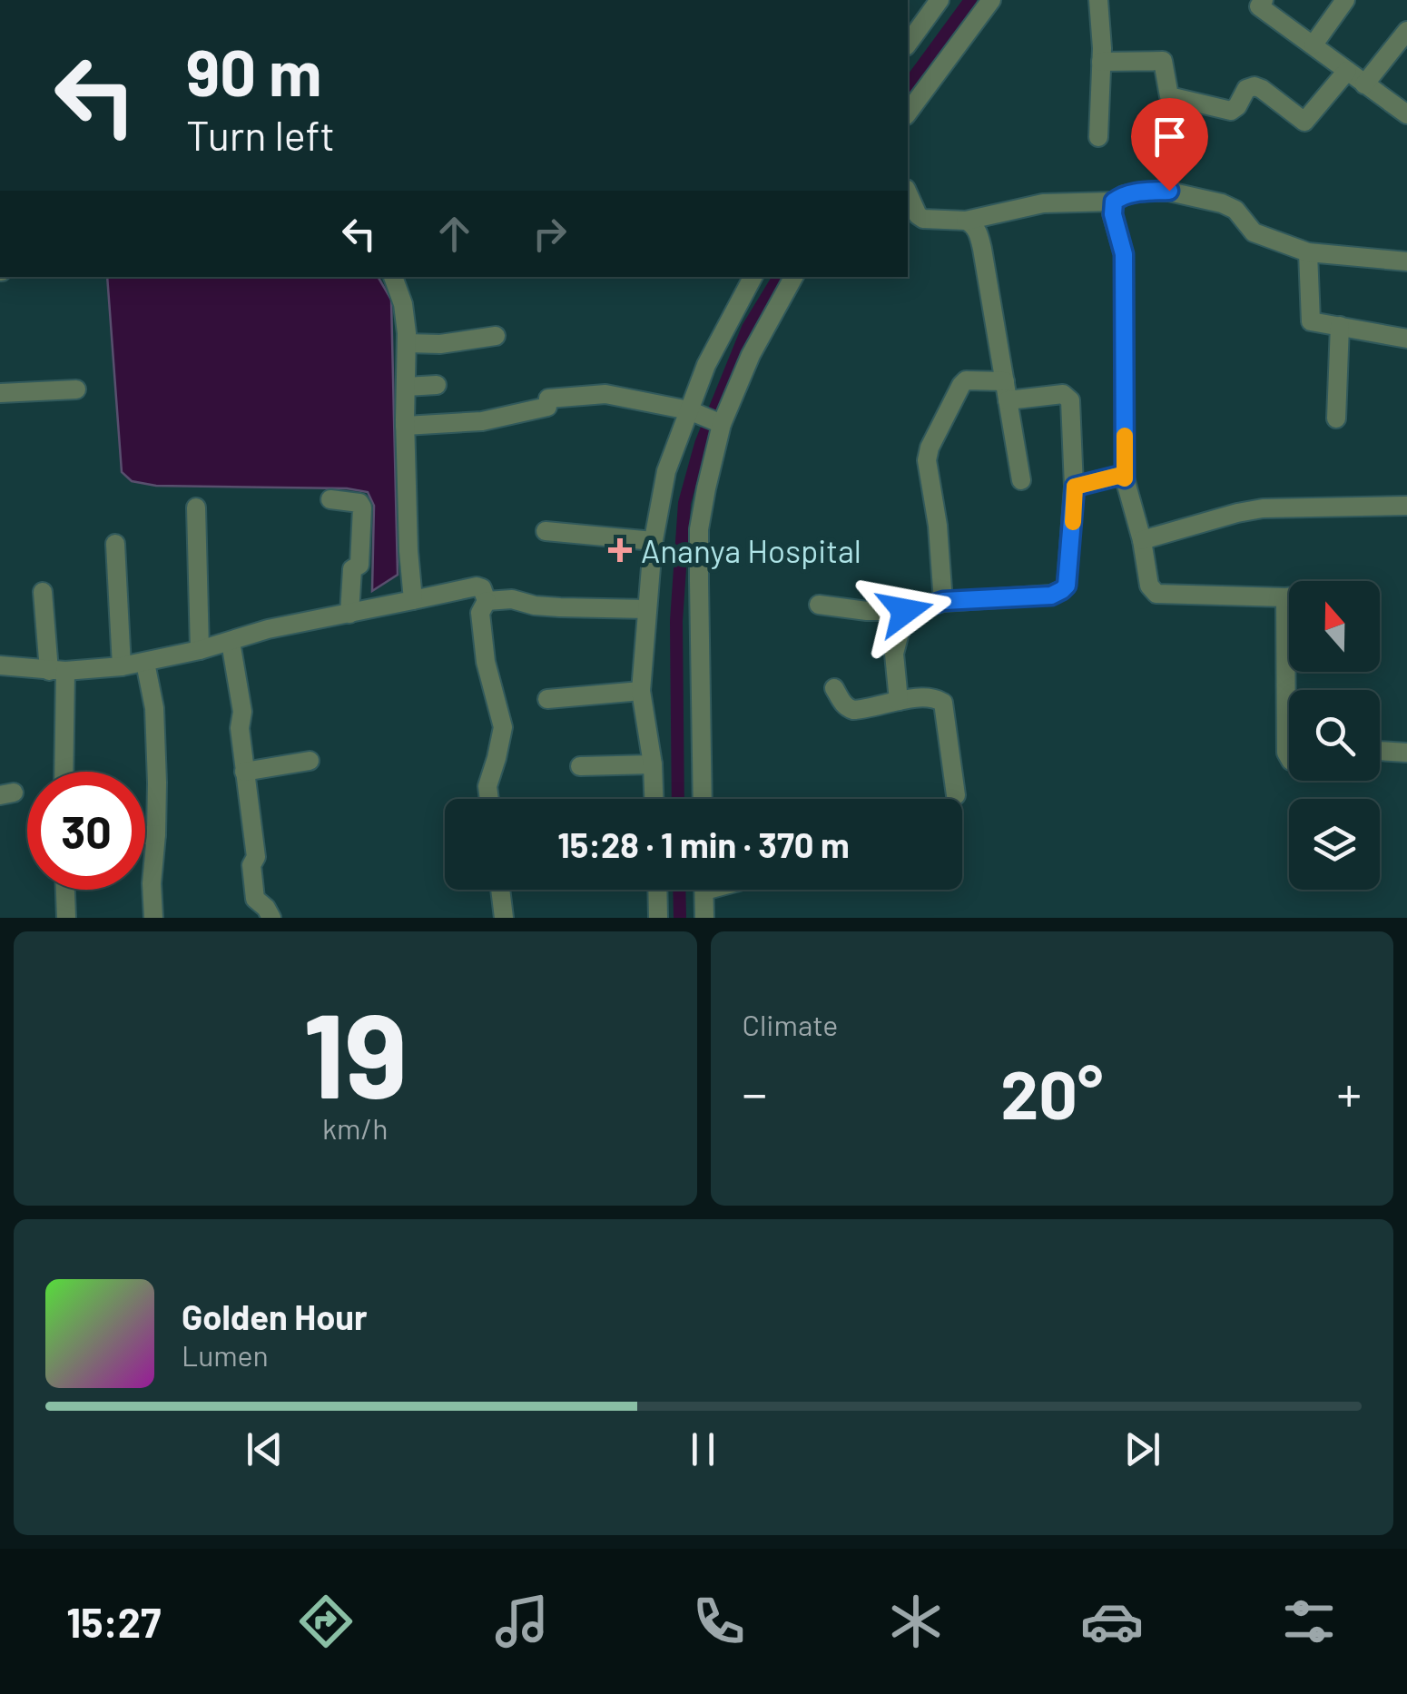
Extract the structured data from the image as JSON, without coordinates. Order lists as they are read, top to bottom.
{
  "places": {
    "health": ["Ananya Hospital"]
  },
  "north": "top",
  "page": {
    "turn": ["90 m", "Turn left"],
    "limit": "30",
    "trip": "15:28 · 1 min · 370 m",
    "tile": [
      ["19", "km/h"],
      "Climate"
    ],
    "heat": ["−", "20°", "+"],
    "song": ["Golden Hour", "Lumen"],
    "tabs": "15:27"
  }
}
